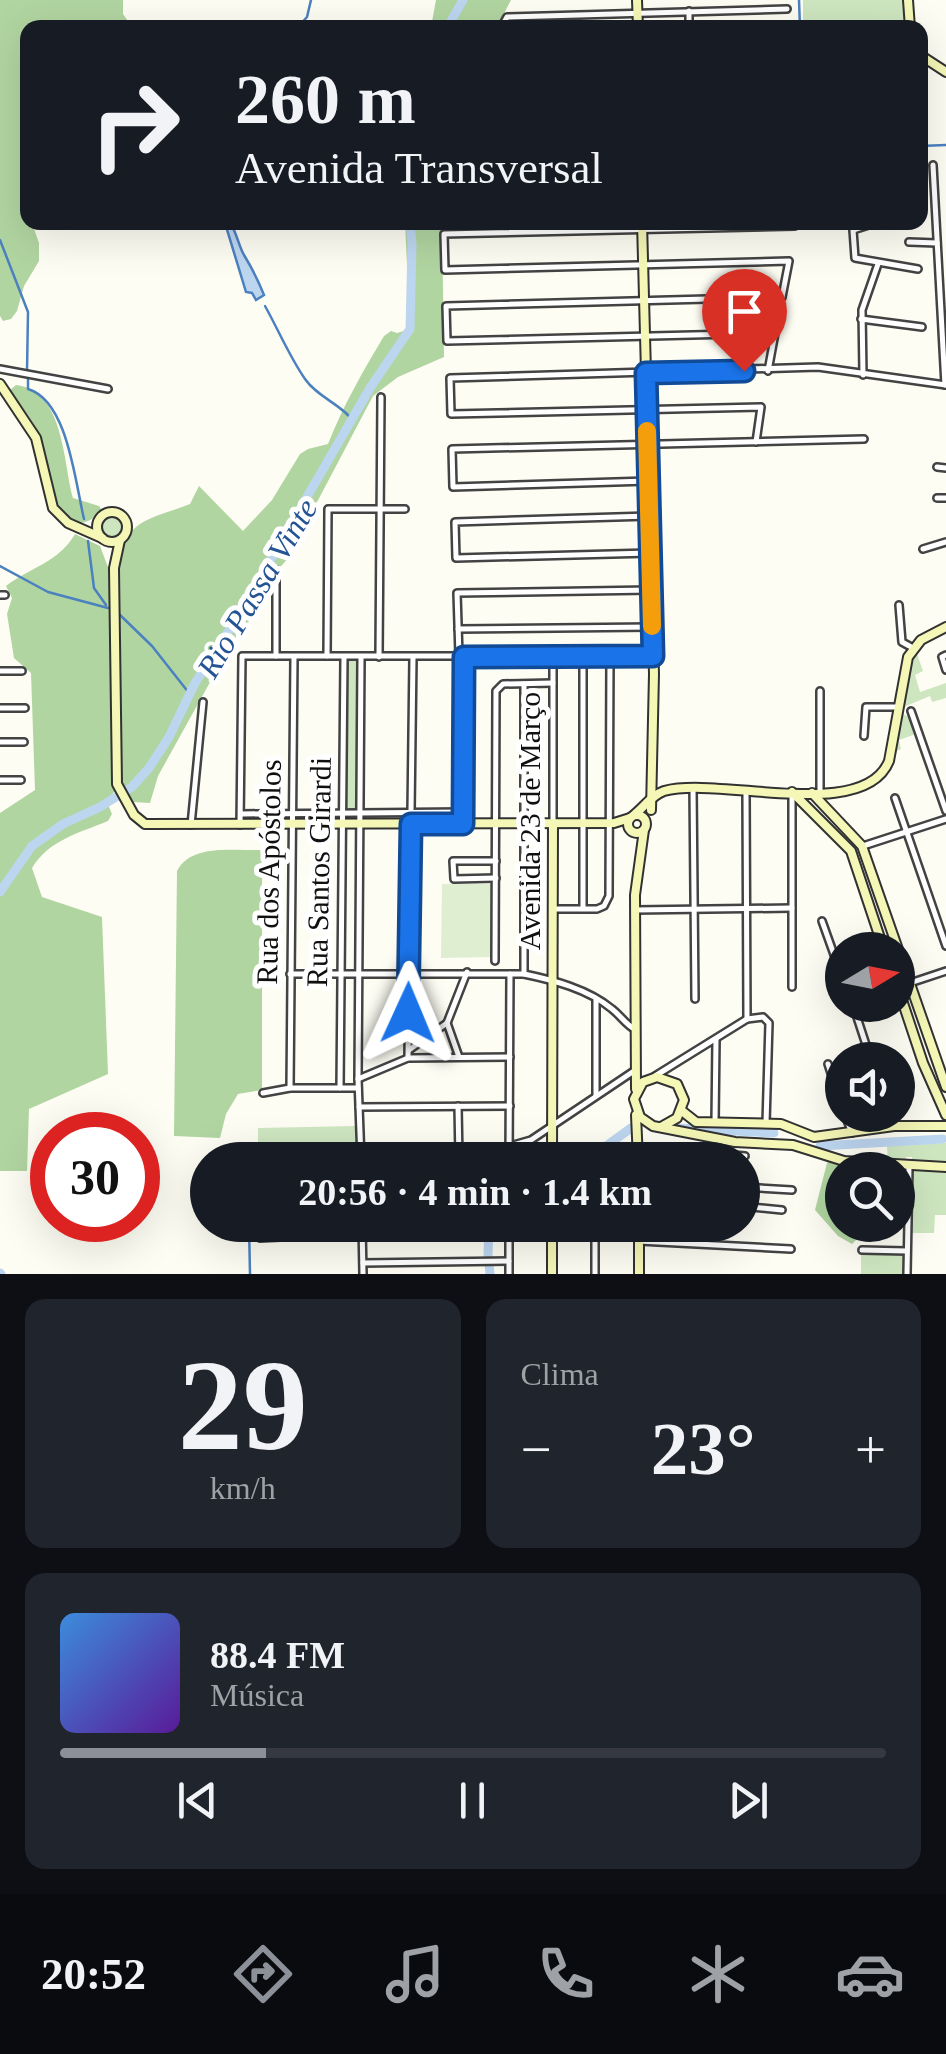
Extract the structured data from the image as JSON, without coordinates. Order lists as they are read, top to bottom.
{
  "streets": {
    "main road": ["Avenida 23 de Março"],
    "street": ["Rua dos Apóstolos", "Rua Santos Girardi"]
  },
  "water": ["Rio Passa Vinte"],
  "north": "right",
  "page": {
    "turn": ["260 m", "Avenida Transversal"],
    "limit": "30",
    "trip": "20:56 · 4 min · 1.4 km",
    "tile": [
      ["29", "km/h"],
      "Clima"
    ],
    "heat": ["−", "23°", "+"],
    "song": ["88.4 FM", "Música"],
    "tabs": "20:52"
  }
}
